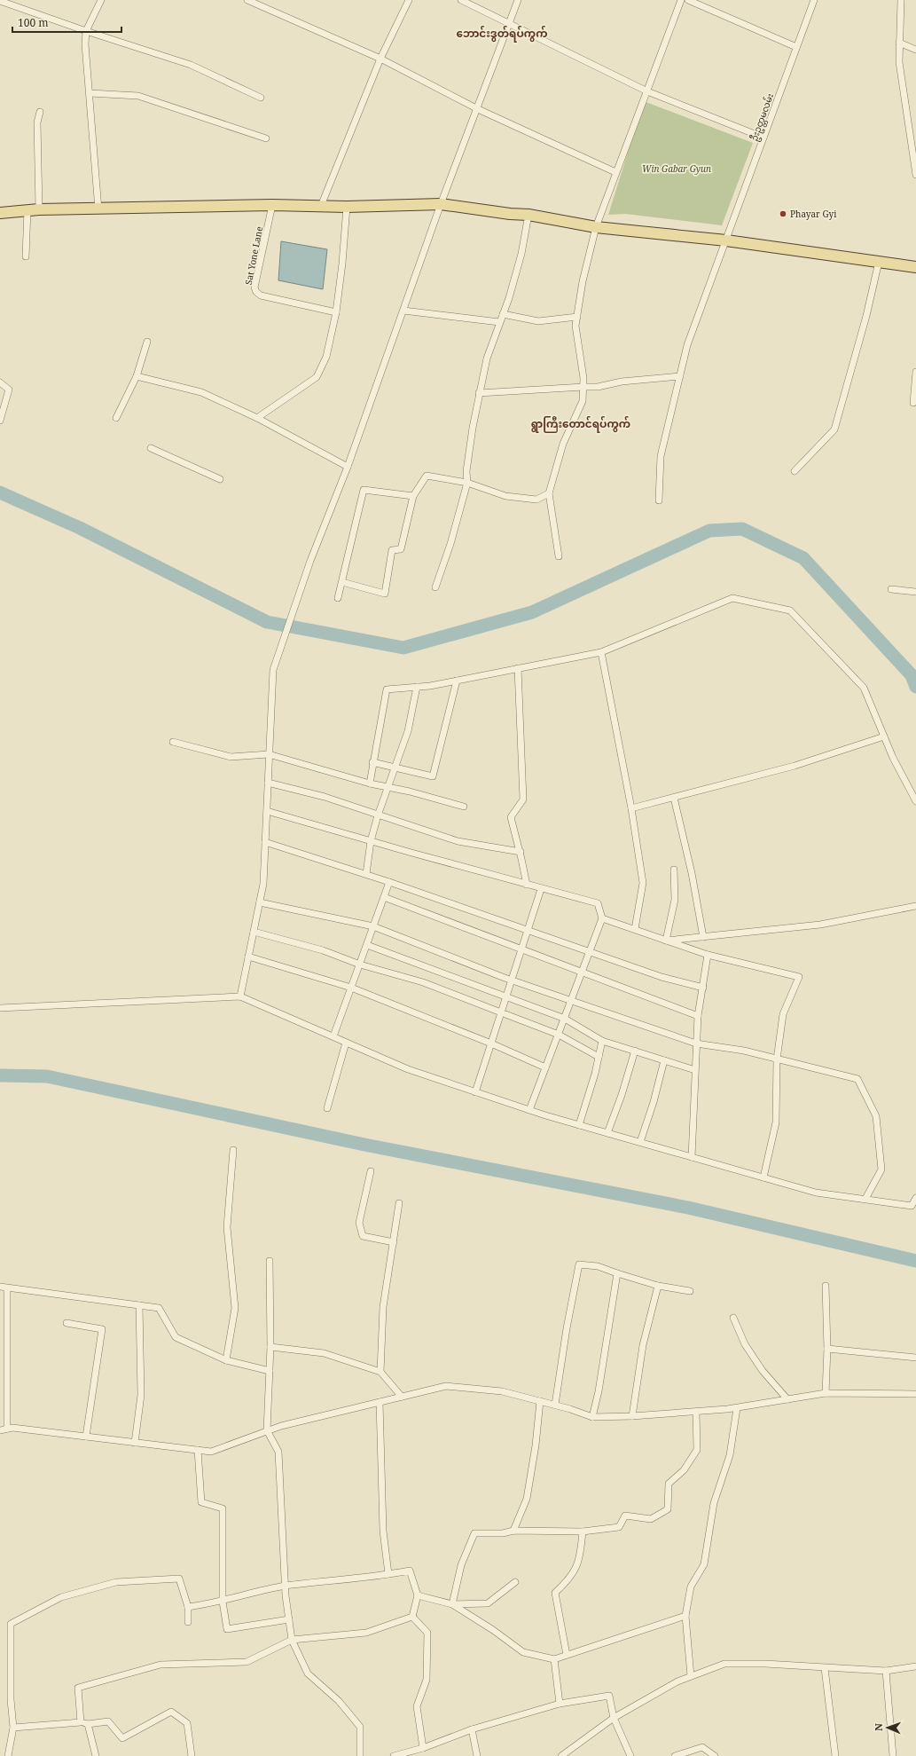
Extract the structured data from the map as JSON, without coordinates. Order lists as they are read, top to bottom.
{
  "streets": {
    "street": ["ဦးဥတ္တမလမ်း", "Sat Yone Lane"]
  },
  "districts": ["ဘောင်းဒွတ်ရပ်ကွက်", "ရွာကြီးတောင်ရပ်ကွက်"],
  "parks": ["Win Gabar Gyun"],
  "places": ["Phayar Gyi"],
  "scale_bar": "100 m",
  "north": "left"
}
